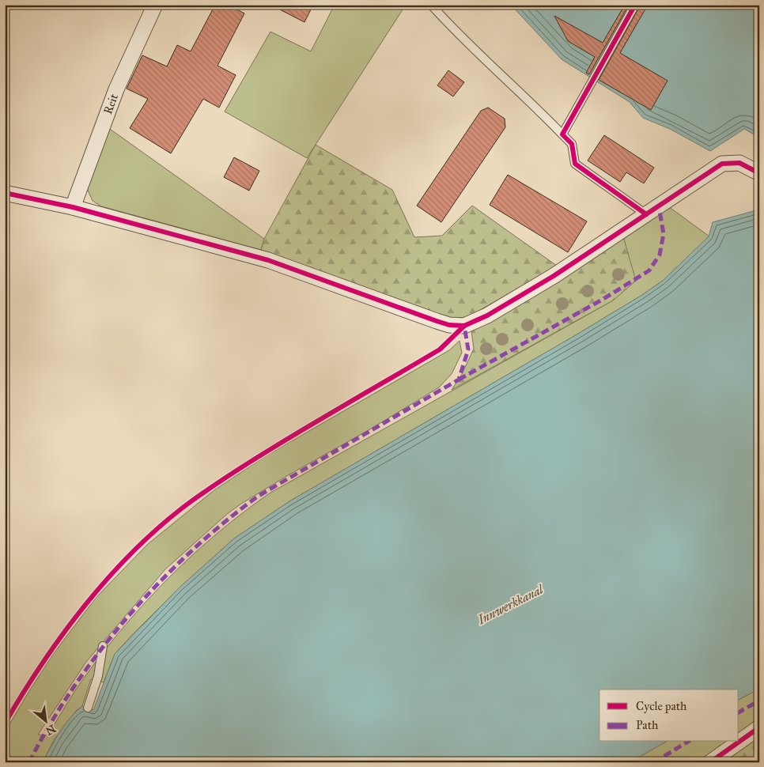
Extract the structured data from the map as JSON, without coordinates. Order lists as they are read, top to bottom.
{
  "streets": {
    "street": ["Reit"]
  },
  "water": ["Innwerkkanal"],
  "legend": ["Cycle path", "Path"],
  "north": "bottom right"
}
